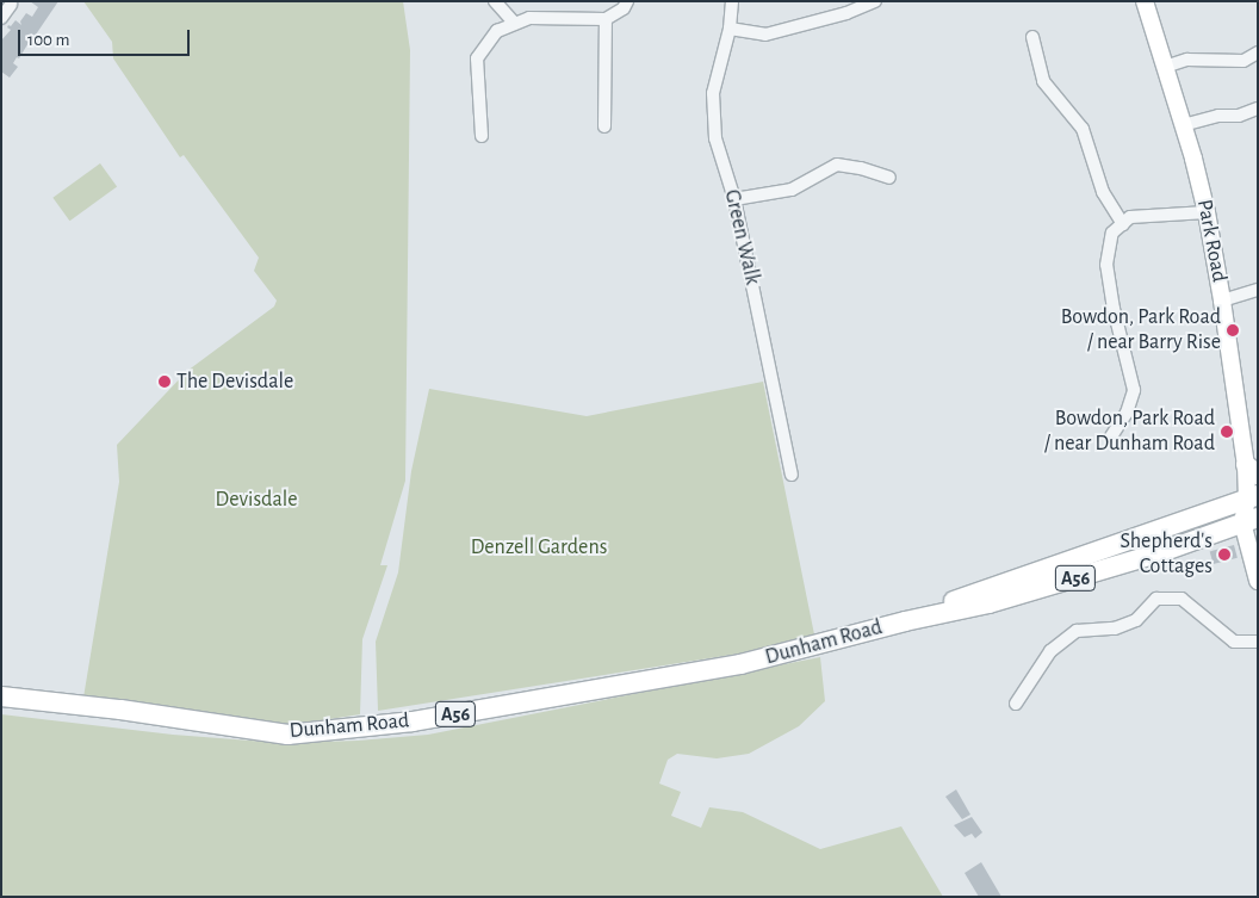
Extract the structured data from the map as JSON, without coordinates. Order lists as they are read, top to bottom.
{
  "streets": {
    "highway": ["A56", "Dunham Road"],
    "main road": ["Park Road"],
    "street": ["Green Walk"]
  },
  "crossings": [
    ["Park Road", "Dunham Road"]
  ],
  "parks": ["Devisdale", "Denzell Gardens"],
  "places": [
    "Bowdon, Park Road / near Barry Rise",
    "The Devisdale",
    "Bowdon, Park Road / near Dunham Road",
    "Shepherd's Cottages"
  ],
  "scale_bar": "100 m"
}
